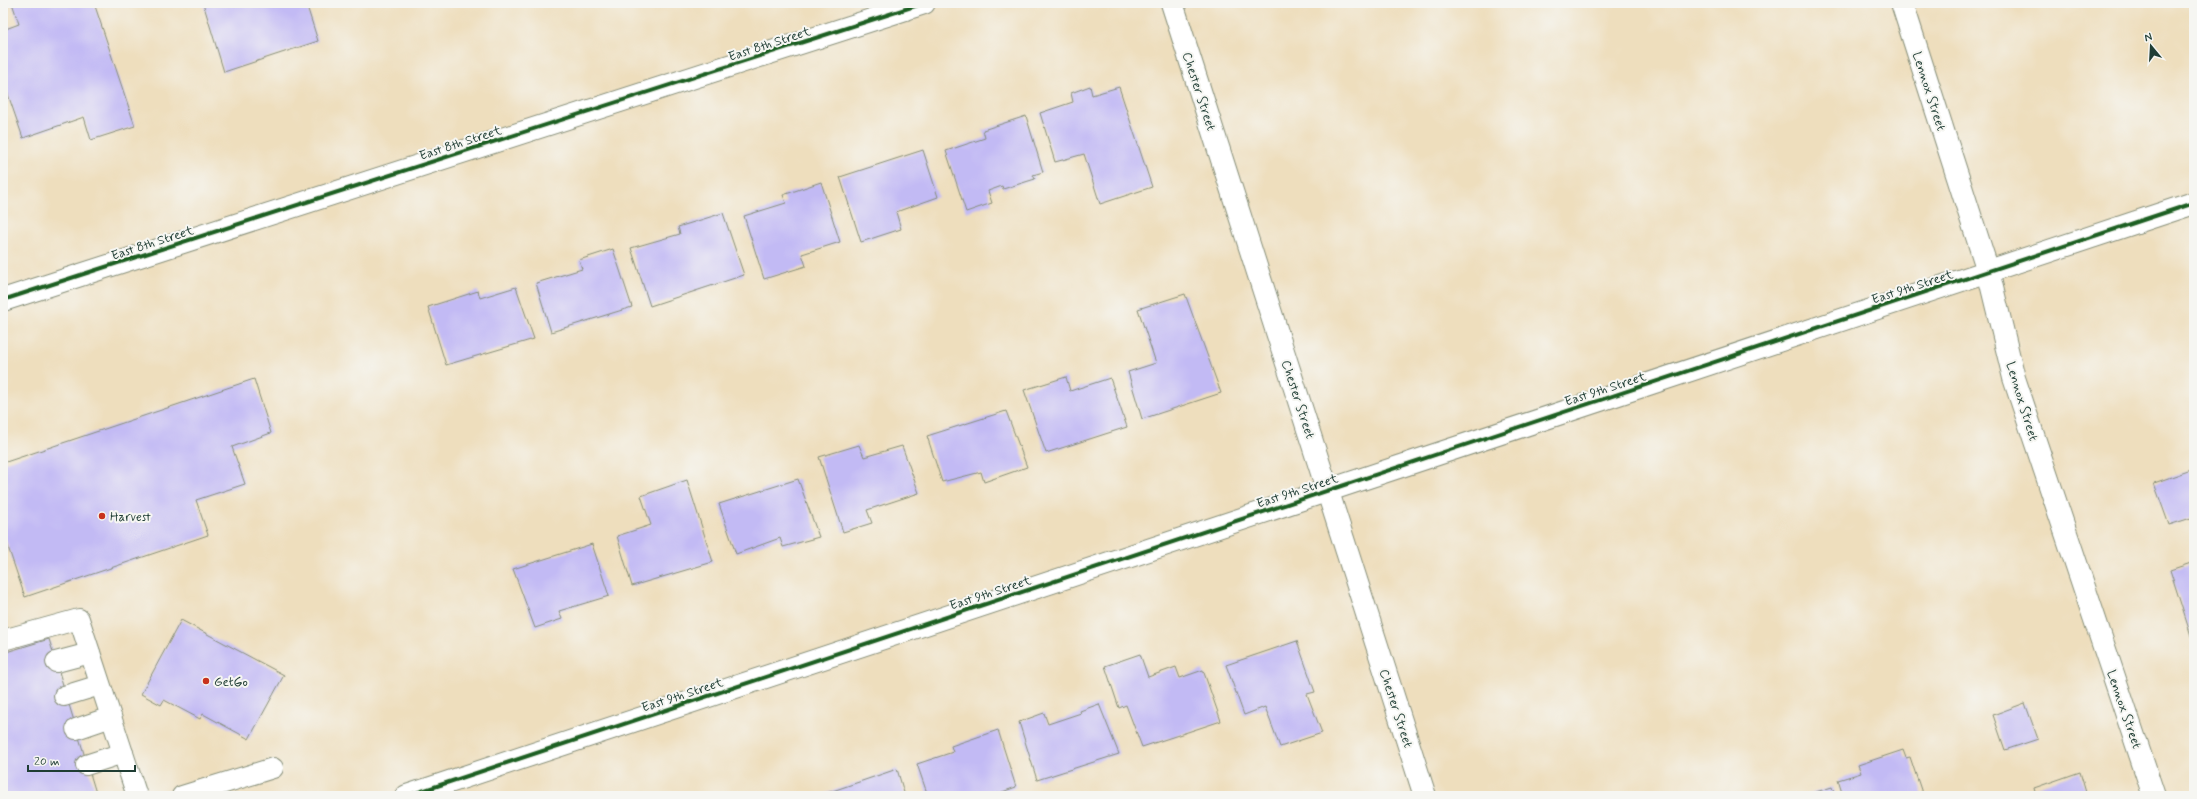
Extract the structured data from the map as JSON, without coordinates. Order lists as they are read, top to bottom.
{
  "streets": {
    "street": [
      "East 8th Street",
      "Chester Street",
      "Lennox Street",
      "East 9th Street"
    ]
  },
  "crossings": [
    ["Chester Street", "East 9th Street"],
    ["Lennox Street", "East 9th Street"]
  ],
  "places": ["Harvest", "GetGo"],
  "scale_bar": "20 m",
  "north": "top"
}
